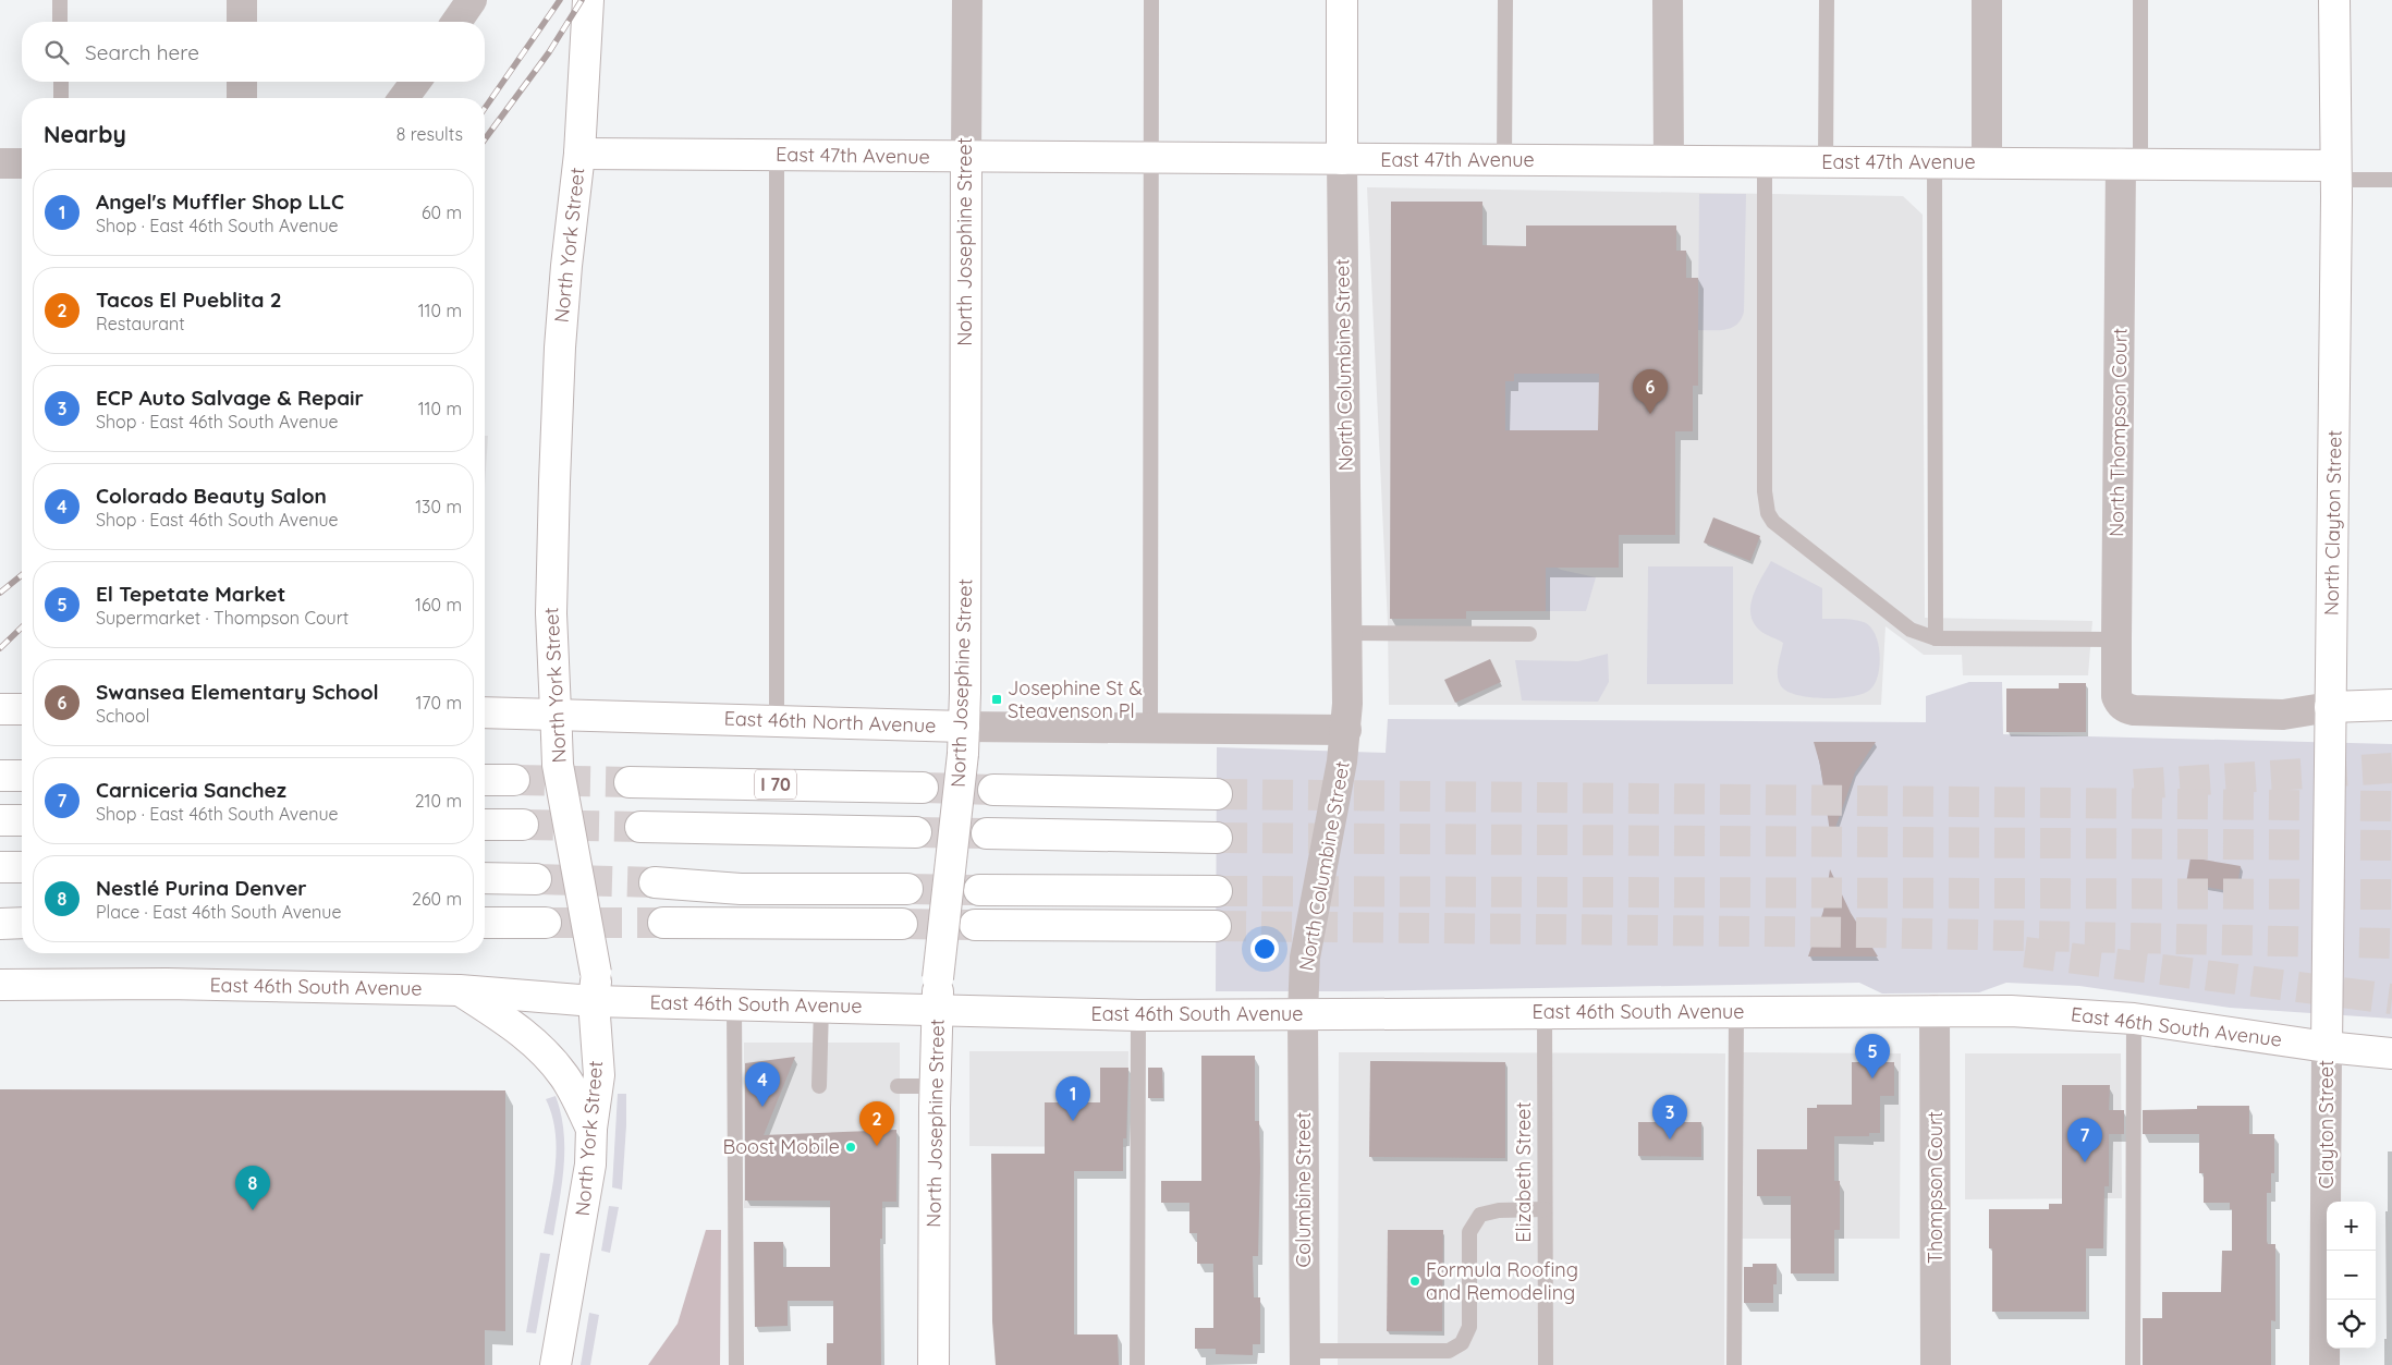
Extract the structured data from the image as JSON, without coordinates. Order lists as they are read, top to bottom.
{
  "streets": {
    "main road": [
      "East 47th Avenue",
      "North Josephine Street",
      "North York Street",
      "North Columbine Street",
      "North Clayton Street",
      "East 46th North Avenue",
      "I 70",
      "East 46th South Avenue"
    ],
    "street": [
      "North Thompson Court",
      "Clayton Street",
      "Thompson Court",
      "Columbine Street"
    ],
    "lane": ["Elizabeth Street"]
  },
  "crossings": [
    ["East 47th Avenue", "North Josephine Street"],
    ["East 47th Avenue", "North York Street"],
    ["East 47th Avenue", "North Columbine Street"],
    ["East 47th Avenue", "North Thompson Court"],
    ["East 47th Avenue", "North Clayton Street"],
    ["North Josephine Street", "East 46th North Avenue"],
    ["North Josephine Street", "East 46th South Avenue"],
    ["North York Street", "East 46th North Avenue"],
    ["North York Street", "East 46th South Avenue"],
    ["North Columbine Street", "East 46th North Avenue"],
    ["North Columbine Street", "East 46th South Avenue"],
    ["North Columbine Street", "Columbine Street"],
    ["North Thompson Court", "North Clayton Street"],
    ["North Clayton Street", "East 46th South Avenue"],
    ["North Clayton Street", "Clayton Street"],
    ["East 46th South Avenue", "Clayton Street"],
    ["East 46th South Avenue", "Elizabeth Street"],
    ["East 46th South Avenue", "Thompson Court"],
    ["East 46th South Avenue", "Columbine Street"]
  ],
  "places": {
    "transit": ["Josephine St & Steavenson Pl"],
    "other": ["Boost Mobile", "Formula Roofing and Remodeling"]
  },
  "page": {
    "search": "Search here",
    "heading": ["Nearby", "8 results"],
    "list": [
      {
        "mark": "1",
        "name": "Angel's Muffler Shop LLC",
        "note": "Shop · East 46th South Avenue",
        "value": "60 m"
      },
      {
        "mark": "2",
        "name": "Tacos El Pueblita 2",
        "note": "Restaurant",
        "value": "110 m"
      },
      {
        "mark": "3",
        "name": "ECP Auto Salvage & Repair",
        "note": "Shop · East 46th South Avenue",
        "value": "110 m"
      },
      {
        "mark": "4",
        "name": "Colorado Beauty Salon",
        "note": "Shop · East 46th South Avenue",
        "value": "130 m"
      },
      {
        "mark": "5",
        "name": "El Tepetate Market",
        "note": "Supermarket · Thompson Court",
        "value": "160 m"
      },
      {
        "mark": "6",
        "name": "Swansea Elementary School",
        "note": "School",
        "value": "170 m"
      },
      {
        "mark": "7",
        "name": "Carniceria Sanchez",
        "note": "Shop · East 46th South Avenue",
        "value": "210 m"
      },
      {
        "mark": "8",
        "name": "Nestlé Purina Denver",
        "note": "Place · East 46th South Avenue",
        "value": "260 m"
      }
    ],
    "pins": [
      "6",
      "5",
      "4",
      "1",
      "3",
      "2",
      "7",
      "8"
    ],
    "map_buttons": ["+", "−"]
  }
}
